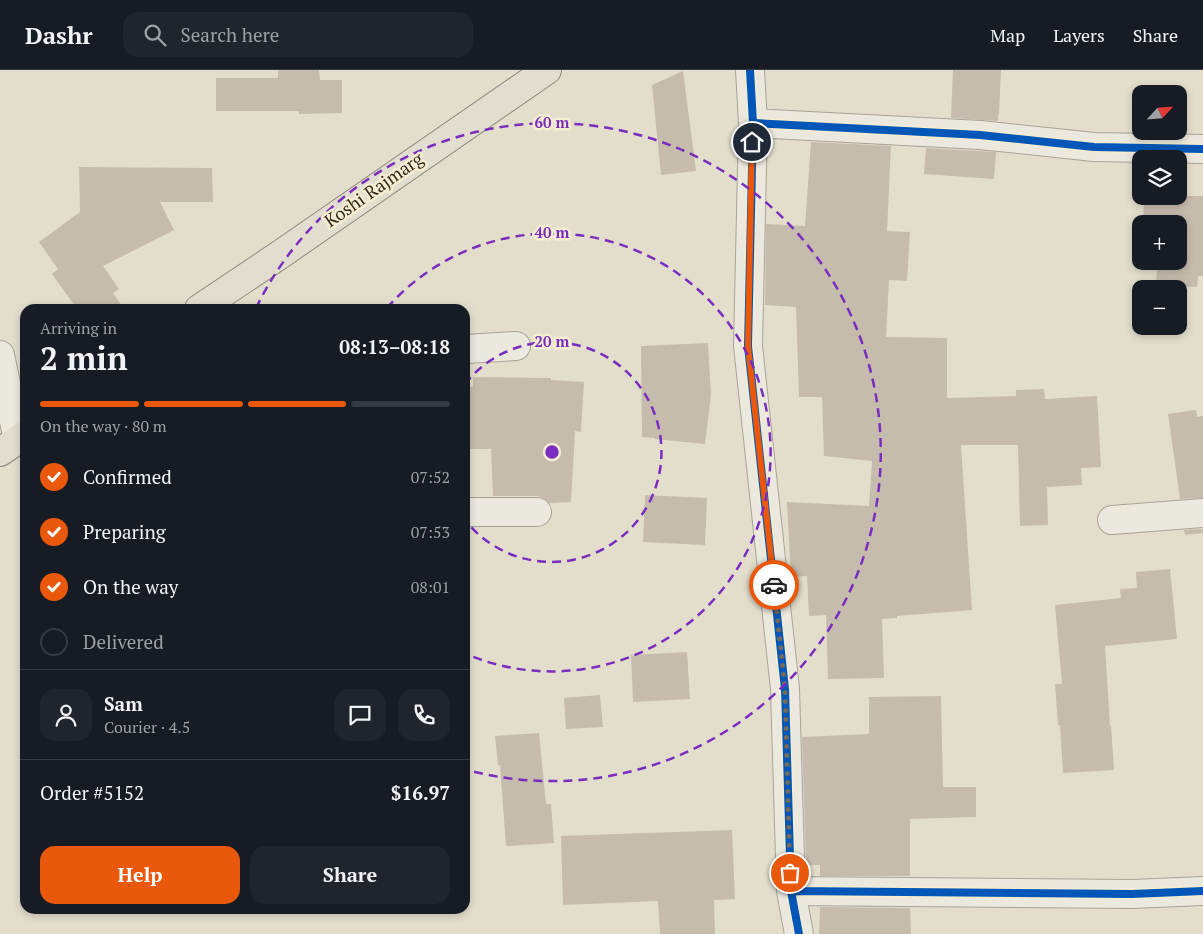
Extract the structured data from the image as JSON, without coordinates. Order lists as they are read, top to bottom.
{
  "streets": {
    "main road": ["Koshi Rajmarg"]
  },
  "north": "top right",
  "page": {
    "header": "Dashr",
    "search": "Search here",
    "nav": ["Map", "Layers", "Share"],
    "map_buttons": ["+", "−"],
    "heading": ["2 min", "Arriving in", "08:13–08:18"],
    "panel": [
      "Sam",
      "Courier · 4.5",
      "Order #5152",
      "$16.97"
    ],
    "bar": "On the way · 80 m",
    "list": [
      ["Confirmed", "07:52"],
      ["Preparing", "07:53"],
      ["On the way", "08:01"],
      "Delivered"
    ],
    "buttons": ["Help", "Share"]
  },
  "rings": ["60 m", "40 m", "20 m"]
}
